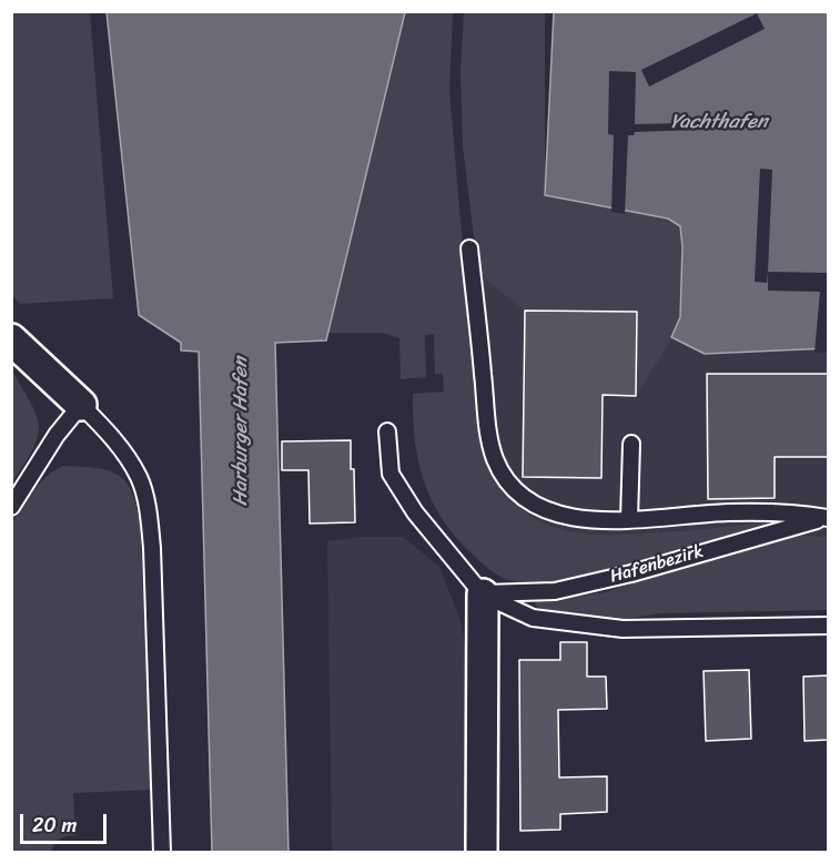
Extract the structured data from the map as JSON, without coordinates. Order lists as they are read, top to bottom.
{
  "streets": {
    "lane": ["Hafenbezirk"]
  },
  "water": ["Yachthafen", "Harburger Hafen"],
  "scale_bar": "20 m"
}
